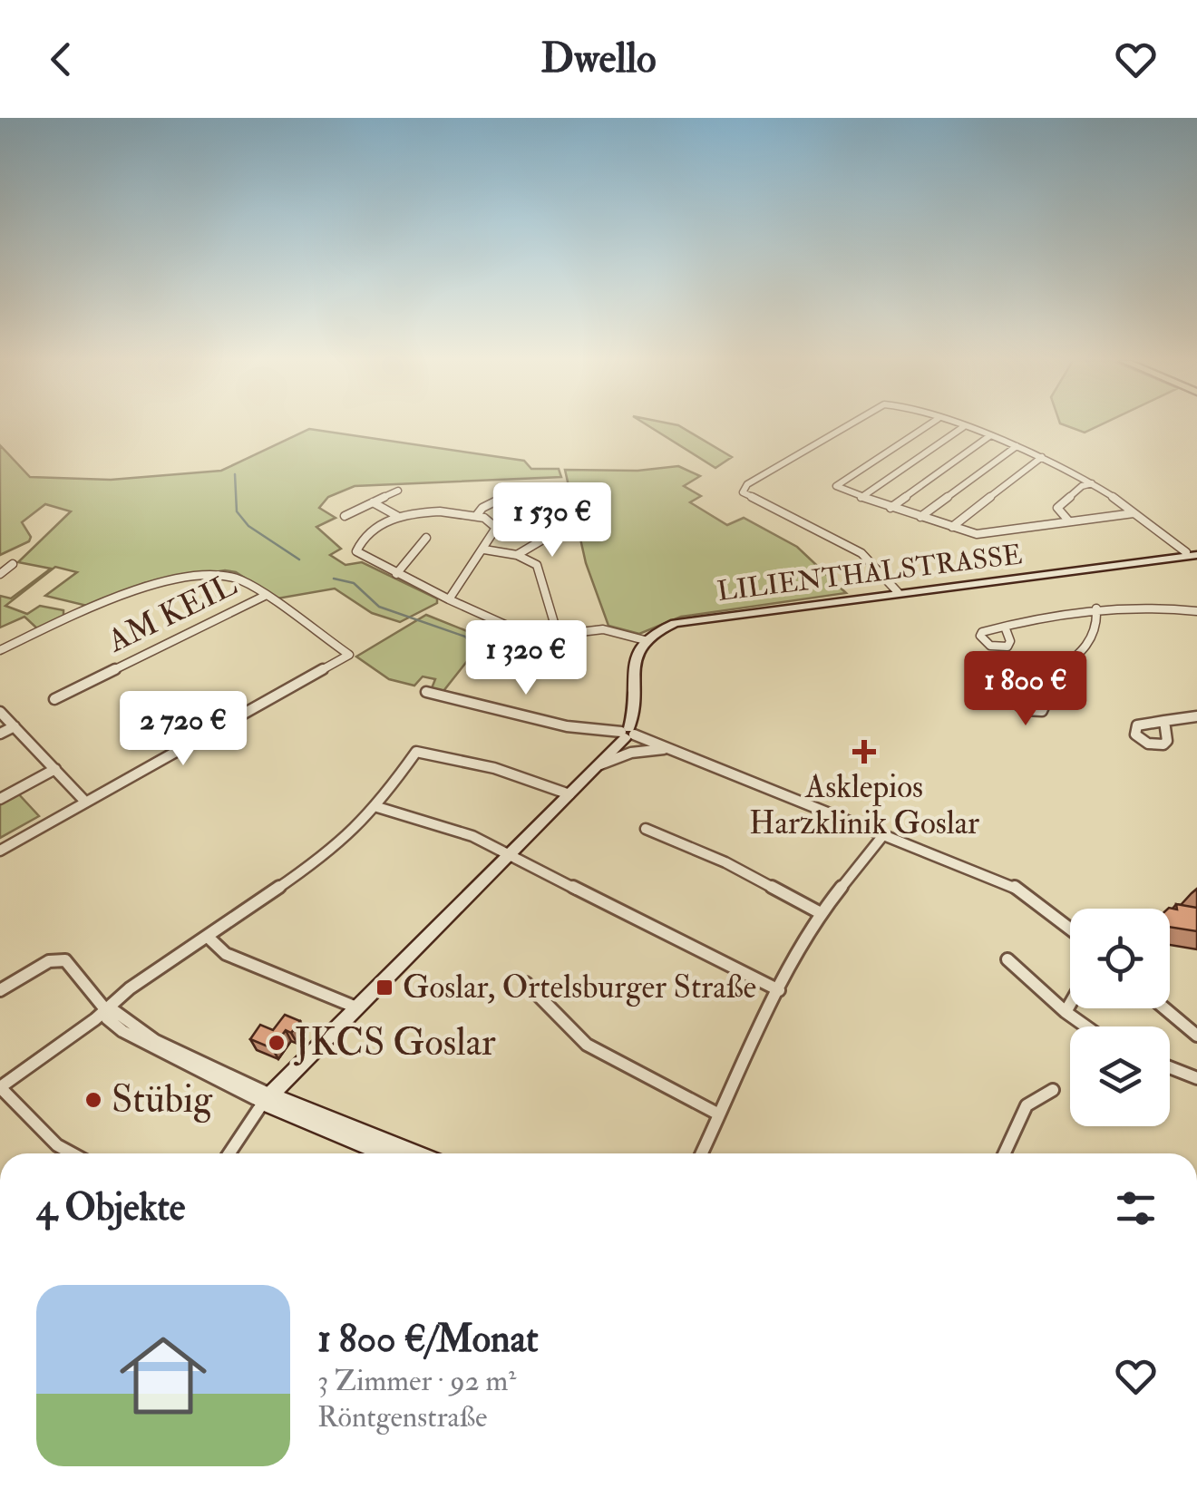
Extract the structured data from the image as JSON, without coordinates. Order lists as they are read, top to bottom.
{
  "streets": {
    "street": ["LILIENTHALSTRASSE", "AM KEIL"]
  },
  "places": {
    "health": ["Asklepios Harzklinik Goslar"],
    "transit": ["Goslar, Ortelsburger Straße"],
    "other": ["JKCS Goslar", "Stübig"]
  },
  "page": {
    "header": "Dwello",
    "price": [
      "1 530 €",
      "1 320 €",
      "1 800 €",
      "2 720 €"
    ],
    "heading": "4 Objekte",
    "list": [
      {
        "name": "1 800 €/Monat",
        "note": "3 Zimmer · 92 m² · Röntgenstraße"
      }
    ]
  }
}
